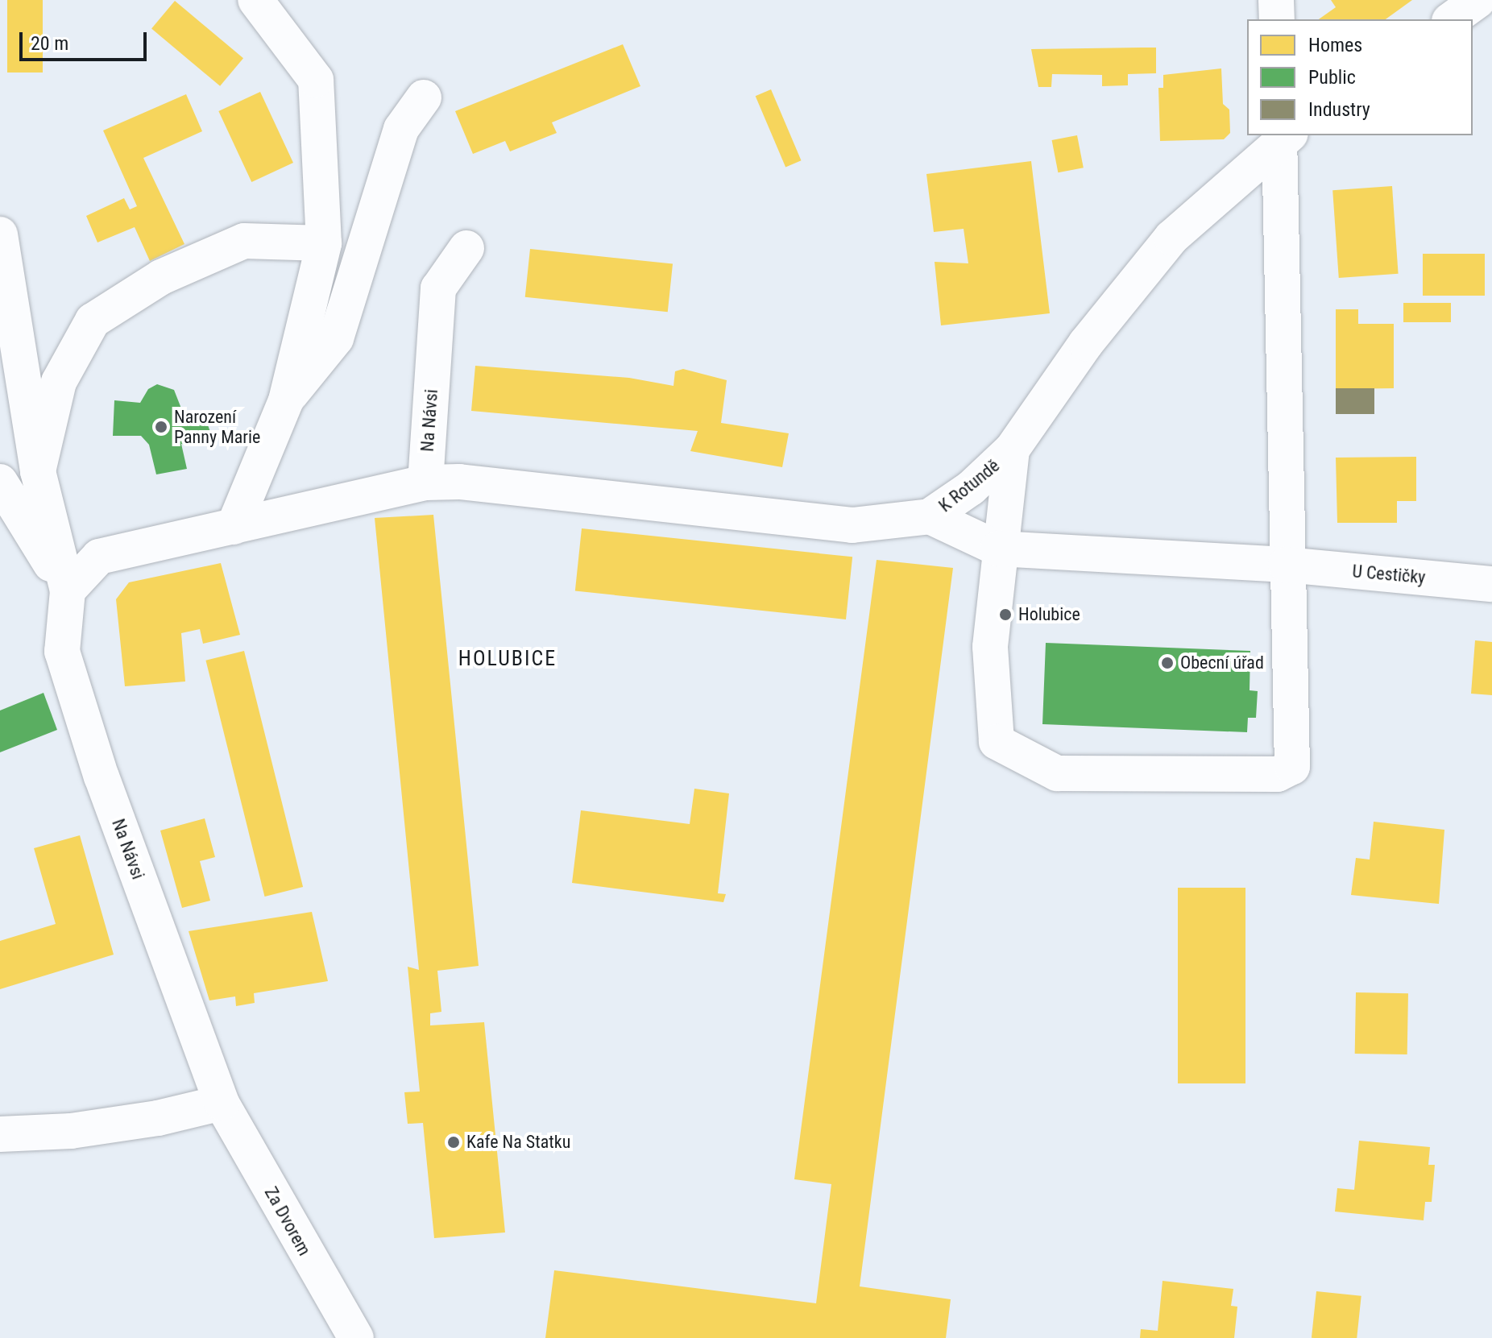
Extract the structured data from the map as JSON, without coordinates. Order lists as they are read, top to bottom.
{
  "streets": {
    "street": [
      "Na Návsi",
      "K Rotundě",
      "U Cestičky",
      "Za Dvorem"
    ]
  },
  "crossings": [
    ["Na Návsi", "K Rotundě"],
    ["Na Návsi", "Za Dvorem"]
  ],
  "districts": ["HOLUBICE"],
  "places": [
    "Narození Panny Marie",
    "Holubice",
    "Obecní úřad",
    "Kafe Na Statku"
  ],
  "legend": ["Homes", "Public", "Industry"],
  "scale_bar": "20 m"
}
